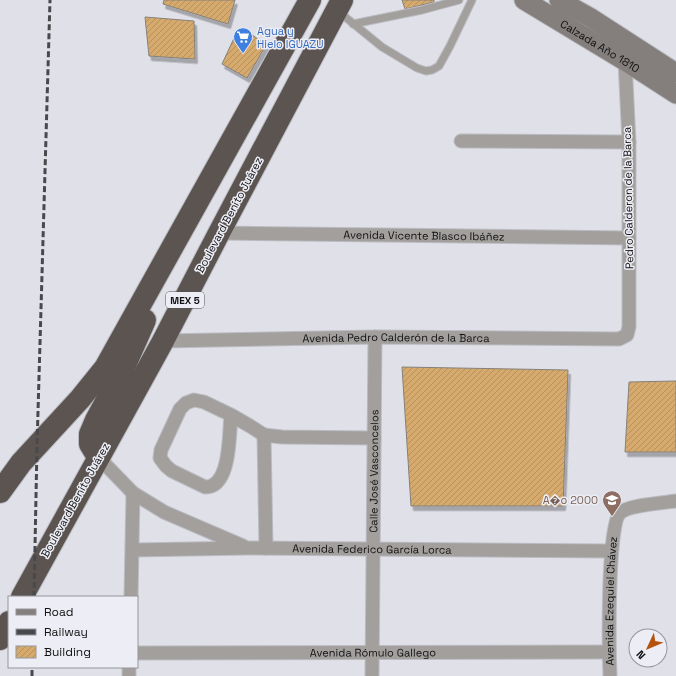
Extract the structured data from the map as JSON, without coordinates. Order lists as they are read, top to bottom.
{
  "streets": {
    "highway": ["Boulevard Benito Juárez", "MEX 5"],
    "street": [
      "Calzada Año 1810",
      "Pedro Calderon de la Barca",
      "Avenida Vicente Blasco Ibáñez",
      "Avenida Pedro Calderón de la Barca",
      "Calle José Vasconcelos",
      "Avenida Federico García Lorca",
      "Avenida Ezequiel Chávez",
      "Avenida Rómulo Gallego"
    ]
  },
  "crossings": [
    ["Calzada Año 1810", "Pedro Calderon de la Barca"],
    ["Pedro Calderon de la Barca", "Avenida Vicente Blasco Ibáñez"],
    ["Pedro Calderon de la Barca", "Avenida Pedro Calderón de la Barca"],
    ["Boulevard Benito Juárez", "Avenida Vicente Blasco Ibáñez"],
    ["Boulevard Benito Juárez", "Avenida Pedro Calderón de la Barca"],
    ["Avenida Pedro Calderón de la Barca", "Calle José Vasconcelos"],
    ["Calle José Vasconcelos", "Avenida Federico García Lorca"],
    ["Calle José Vasconcelos", "Avenida Rómulo Gallego"],
    ["Avenida Federico García Lorca", "Avenida Ezequiel Chávez"],
    ["Avenida Ezequiel Chávez", "Avenida Rómulo Gallego"]
  ],
  "places": {
    "supermarket": ["Agua y Hielo IGUAZU"],
    "school or university": ["A�o 2000"]
  },
  "legend": ["Road", "Railway", "Building"],
  "north": "bottom left"
}
